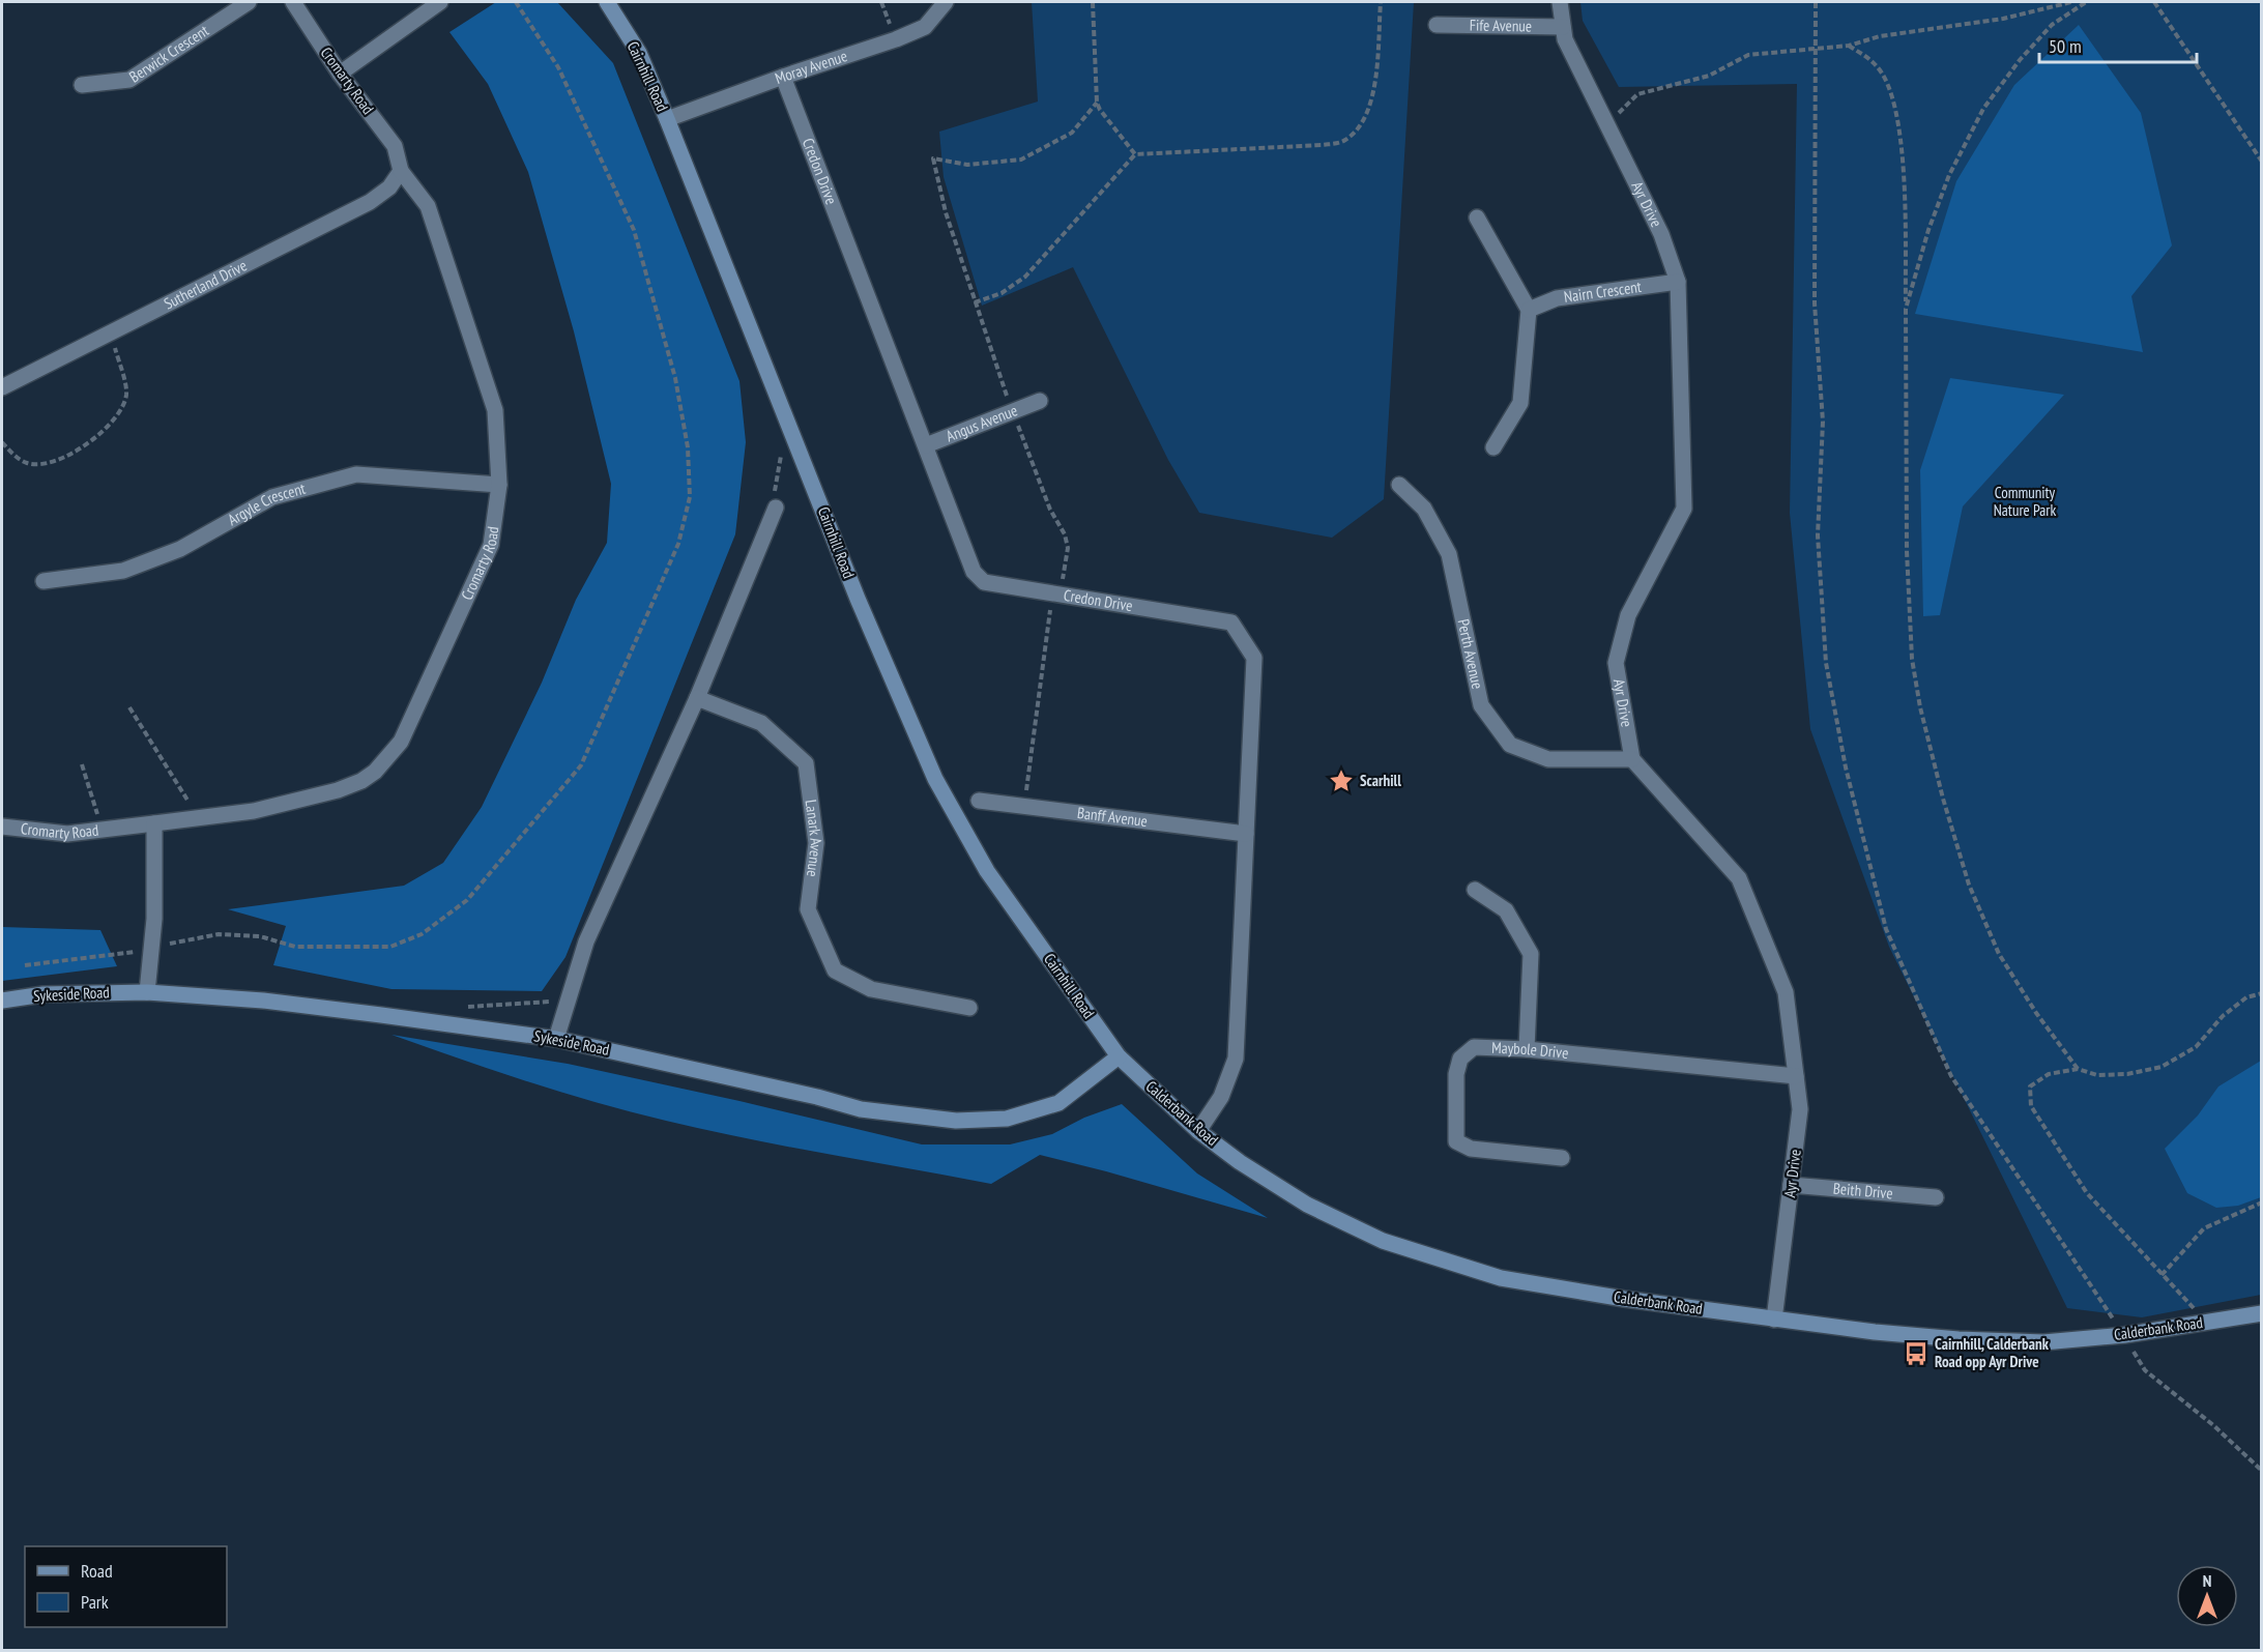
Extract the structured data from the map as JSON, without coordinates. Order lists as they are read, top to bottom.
{
  "streets": {
    "main road": ["Cairnhill Road", "Sykeside Road", "Calderbank Road"],
    "street": [
      "Fife Avenue",
      "Berwick Crescent",
      "Moray Avenue",
      "Cromarty Road",
      "Credon Drive",
      "Ayr Drive",
      "Sutherland Drive",
      "Nairn Crescent",
      "Angus Avenue",
      "Argyle Crescent",
      "Perth Avenue",
      "Banff Avenue",
      "Lanark Avenue",
      "Maybole Drive",
      "Beith Drive"
    ]
  },
  "crossings": [
    ["Fife Avenue", "Ayr Drive"],
    ["Moray Avenue", "Cairnhill Road"],
    ["Moray Avenue", "Credon Drive"],
    ["Cairnhill Road", "Sykeside Road"],
    ["Cairnhill Road", "Calderbank Road"],
    ["Cromarty Road", "Sutherland Drive"],
    ["Cromarty Road", "Argyle Crescent"],
    ["Credon Drive", "Angus Avenue"],
    ["Credon Drive", "Banff Avenue"],
    ["Credon Drive", "Calderbank Road"],
    ["Ayr Drive", "Nairn Crescent"],
    ["Ayr Drive", "Perth Avenue"],
    ["Ayr Drive", "Maybole Drive"],
    ["Ayr Drive", "Calderbank Road"],
    ["Ayr Drive", "Beith Drive"],
    ["Sykeside Road", "Calderbank Road"]
  ],
  "parks": ["Community Nature Park"],
  "places": {
    "place": ["Scarhill"],
    "bus stop": ["Cairnhill, Calderbank Road opp Ayr Drive"]
  },
  "legend": ["Road", "Park"],
  "scale_bar": "50 m",
  "north": "top"
}
